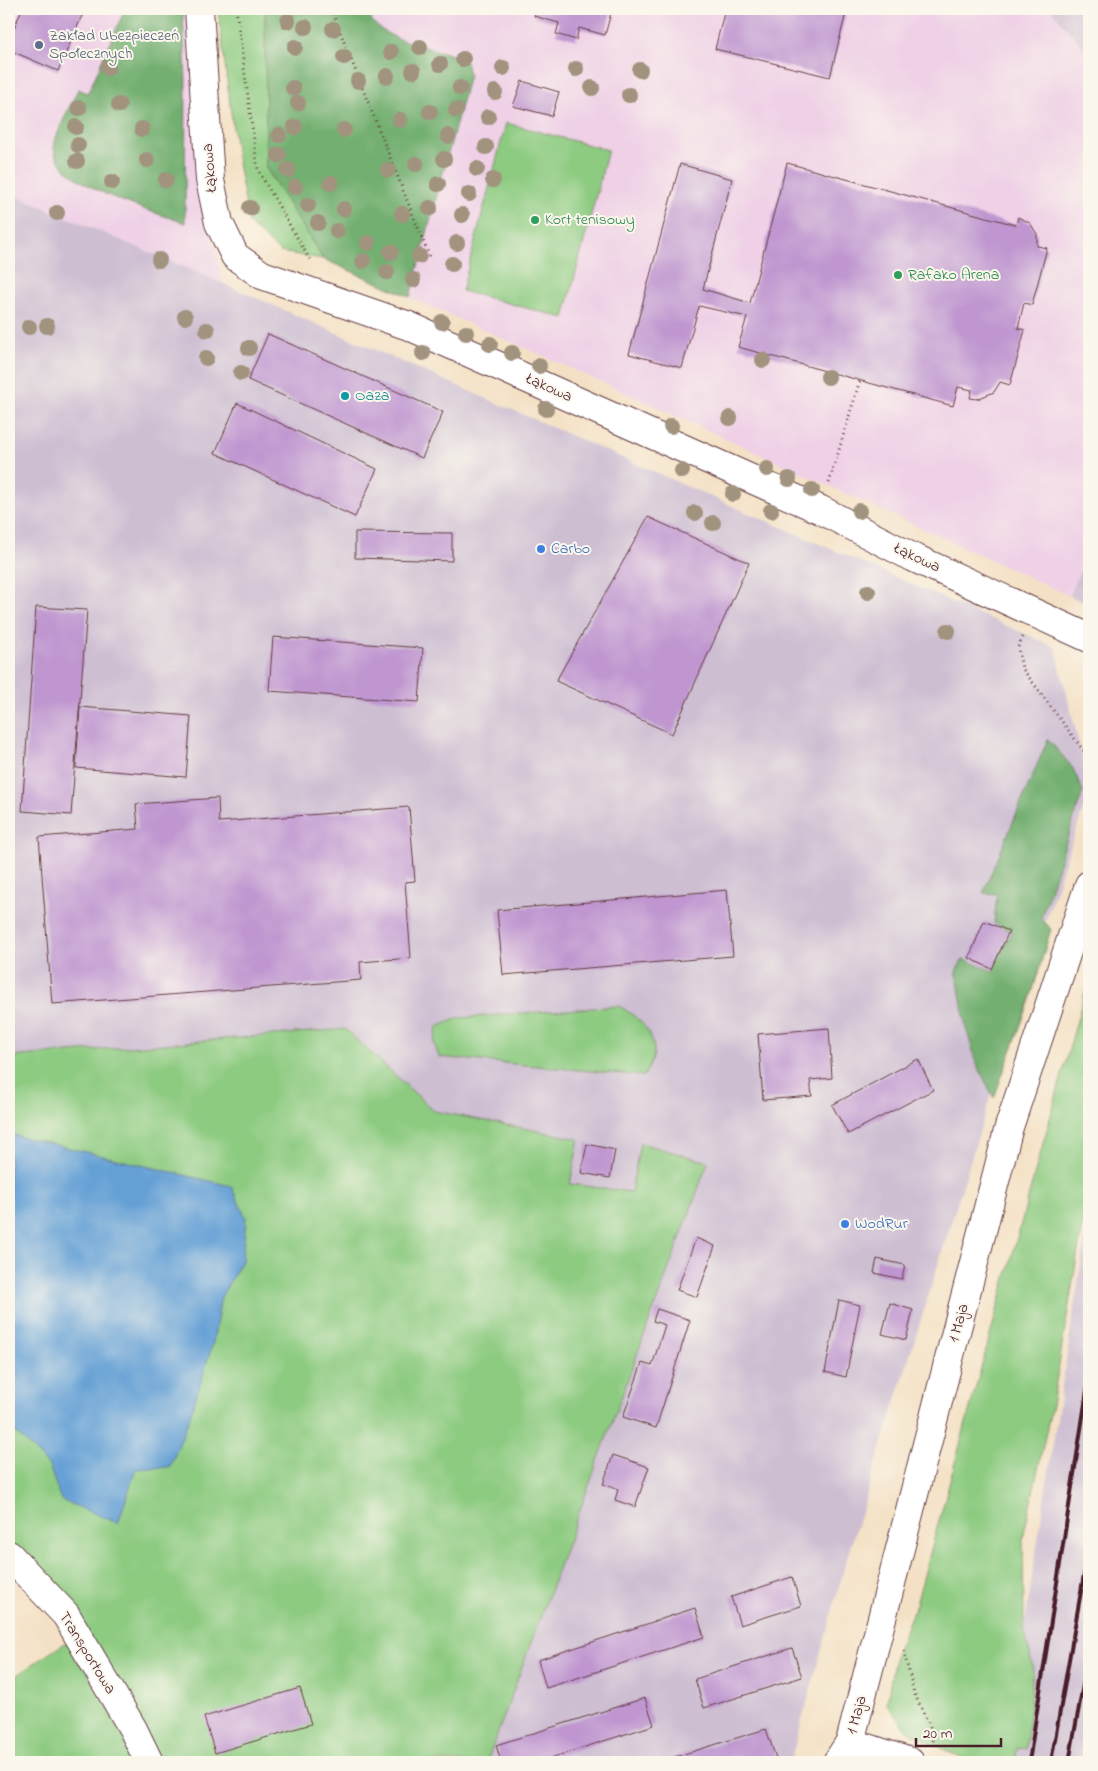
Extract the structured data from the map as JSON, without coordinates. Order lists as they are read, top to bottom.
{
  "streets": {
    "street": ["Łąkowa", "1 Maja", "Transportowa"]
  },
  "places": [
    "Zakład Ubezpieczeń Społecznych",
    "Kort tenisowy",
    "Rafako Arena",
    "Oaza",
    "Carbo",
    "WodRur"
  ],
  "scale_bar": "20 m"
}
